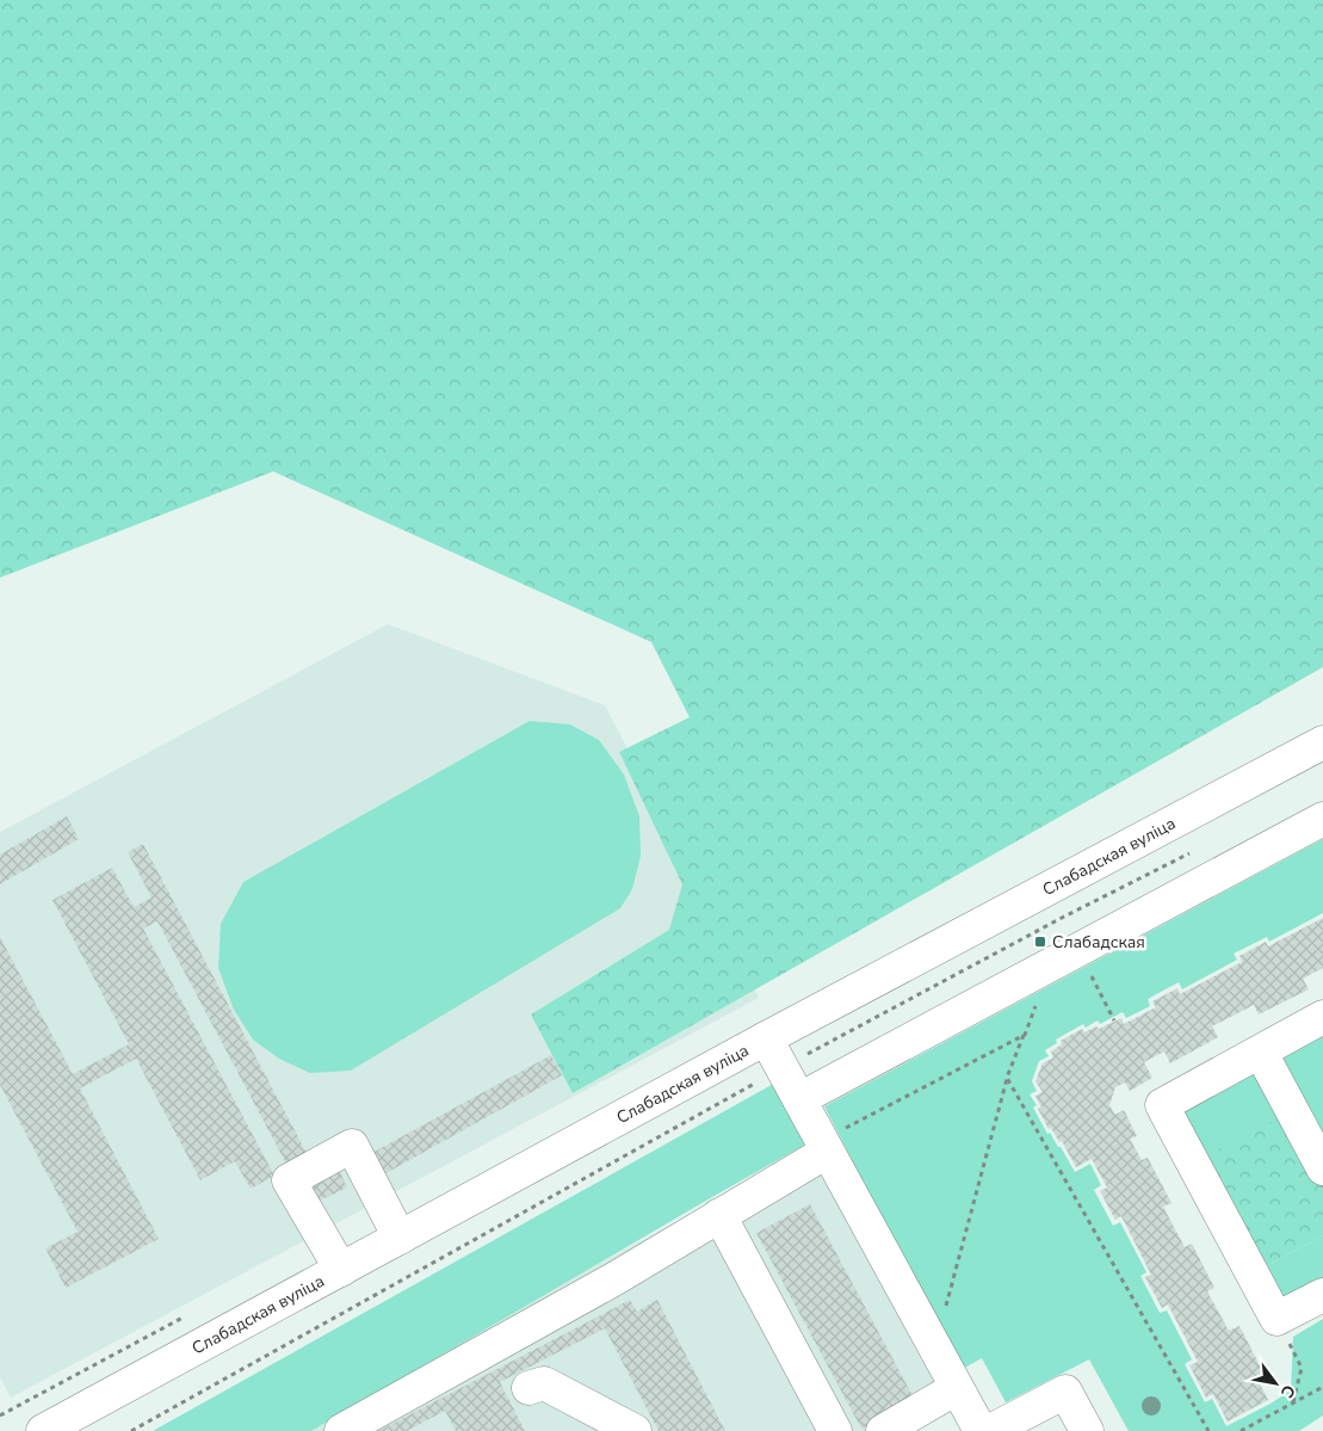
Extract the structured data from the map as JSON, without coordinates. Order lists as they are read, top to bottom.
{
  "streets": {
    "street": ["Слабадская вуліца"]
  },
  "places": {
    "transit": ["Слабадская"]
  },
  "north": "bottom right"
}
